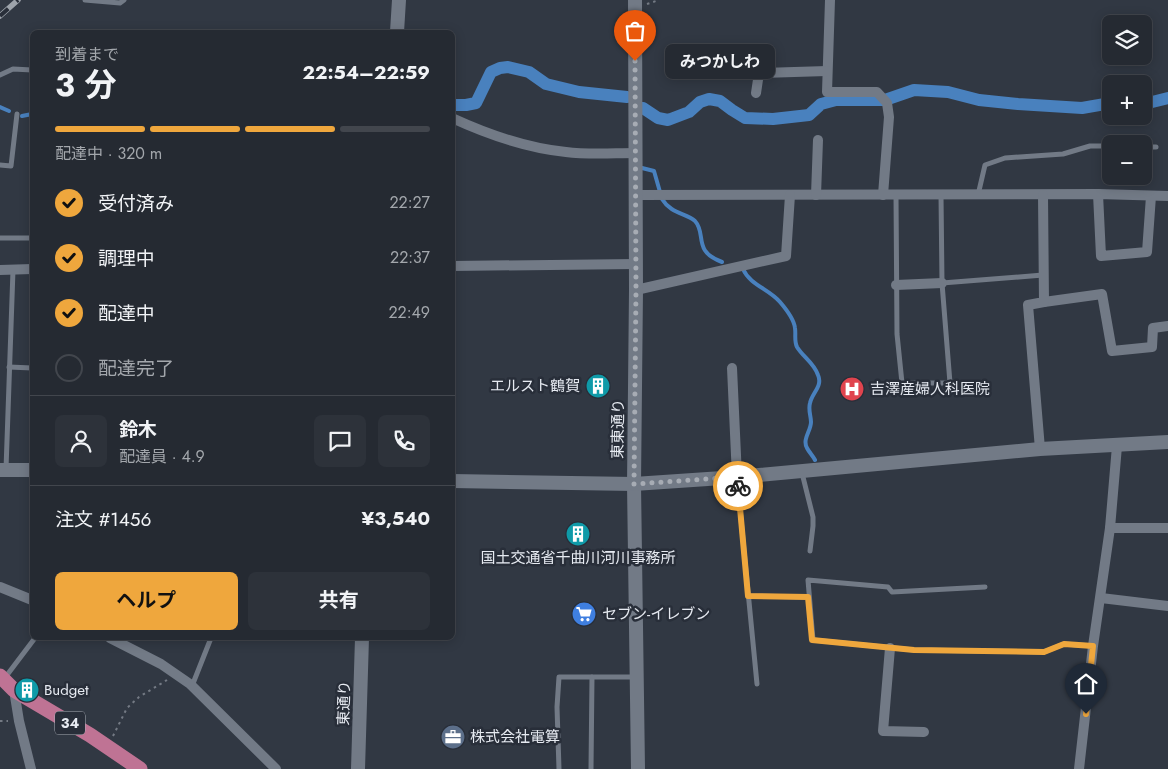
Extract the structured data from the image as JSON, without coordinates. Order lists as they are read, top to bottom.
{
  "streets": {
    "main road": ["34"],
    "street": ["東東通り", "東通り"]
  },
  "places": {
    "other": ["みつかしわ"],
    "building": ["エルスト鶴賀", "国土交通省千曲川河川事務所", "Budget"],
    "hospital": ["吉澤産婦人科医院"],
    "supermarket": ["セブン-イレブン"],
    "office": ["株式会社電算"]
  },
  "page": {
    "map_buttons": ["+", "−"],
    "heading": ["3 分", "到着まで", "22:54–22:59"],
    "panel": [
      "鈴木",
      "配達員 · 4.9",
      "注文 #1456",
      "¥3,540"
    ],
    "bubble": "みつかしわ",
    "bar": "配達中 · 320 m",
    "list": [
      ["受付済み", "22:27"],
      ["調理中", "22:37"],
      ["配達中", "22:49"],
      "配達完了"
    ],
    "buttons": ["ヘルプ", "共有"]
  }
}
